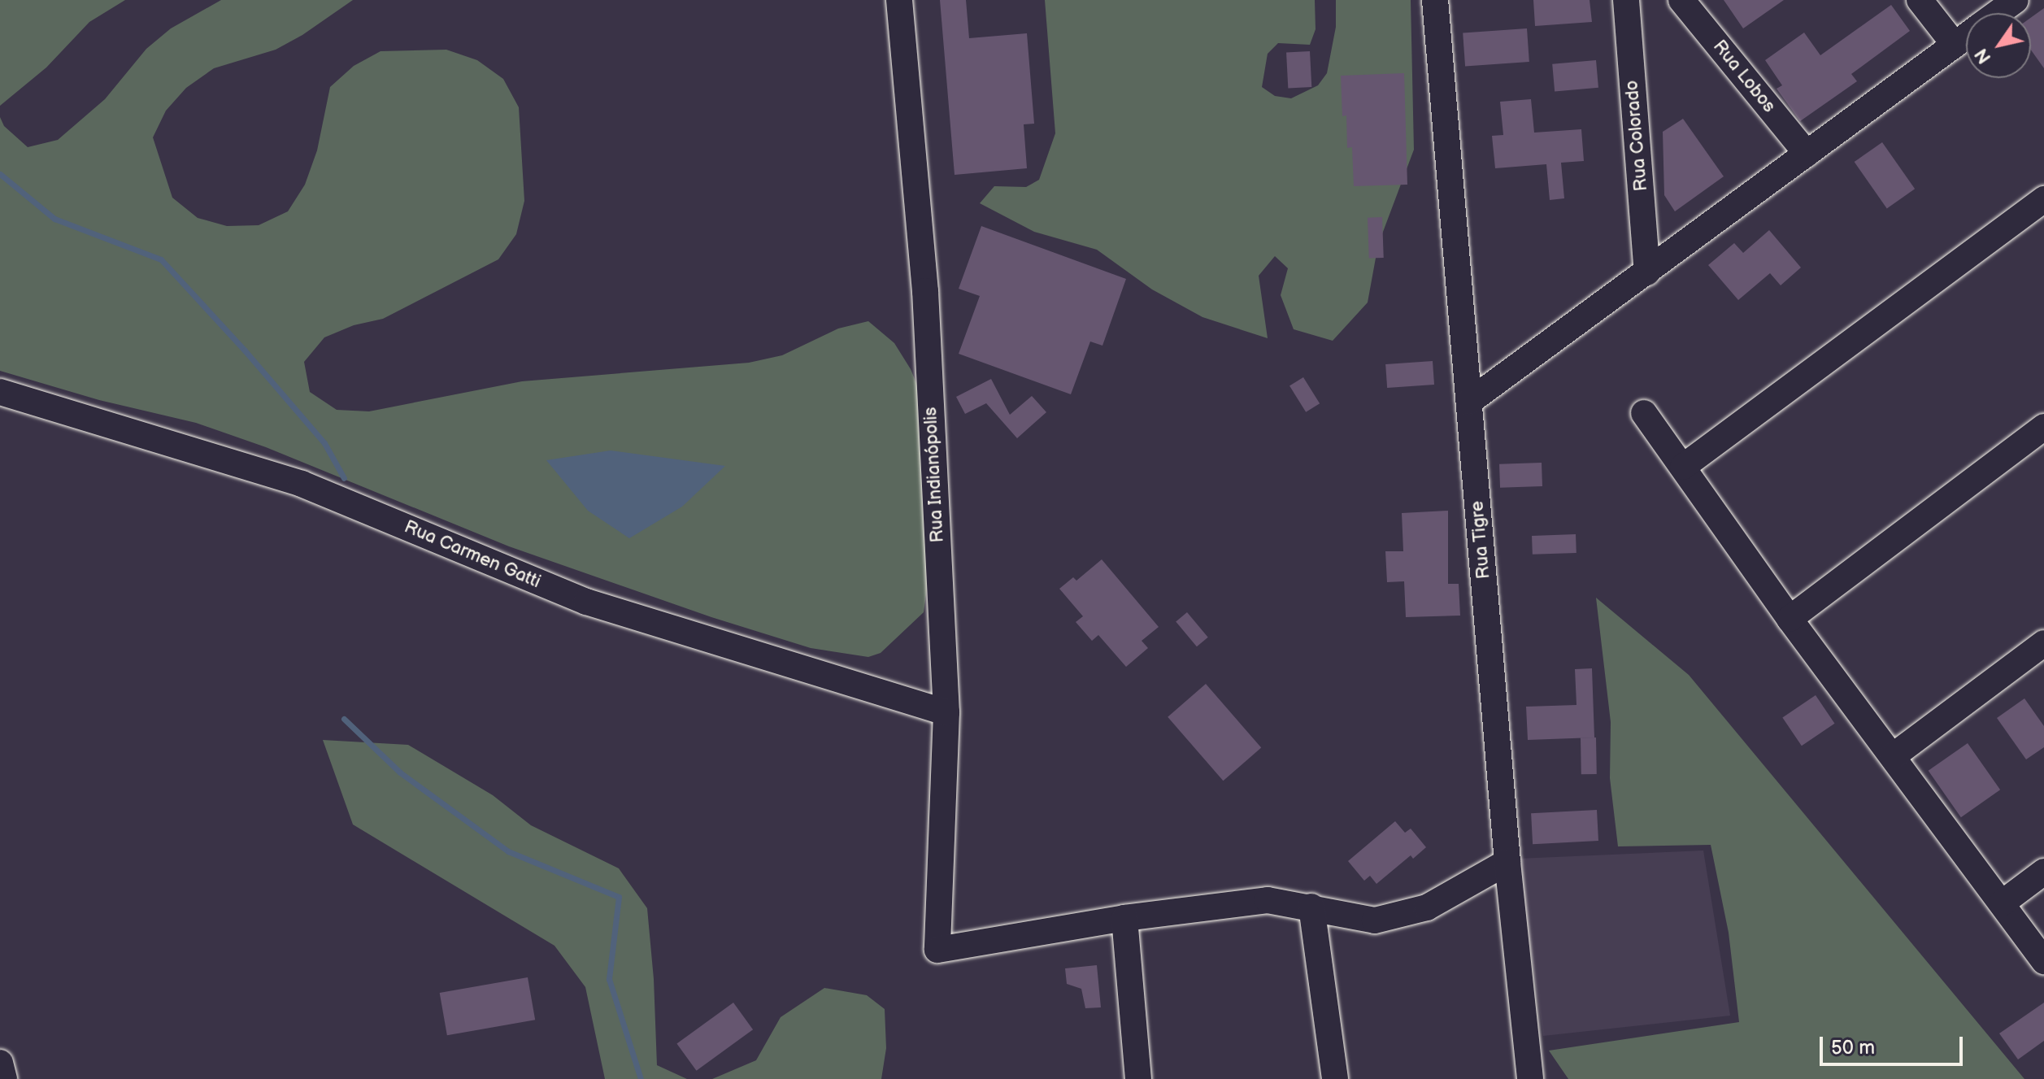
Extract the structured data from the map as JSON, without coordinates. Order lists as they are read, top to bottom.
{
  "streets": {
    "street": [
      "Rua Lobos",
      "Rua Colorado",
      "Rua Indianópolis",
      "Rua Tigre",
      "Rua Carmen Gatti"
    ]
  },
  "crossings": [
    ["Rua Indianópolis", "Rua Carmen Gatti"]
  ],
  "scale_bar": "50 m",
  "north": "bottom left"
}
